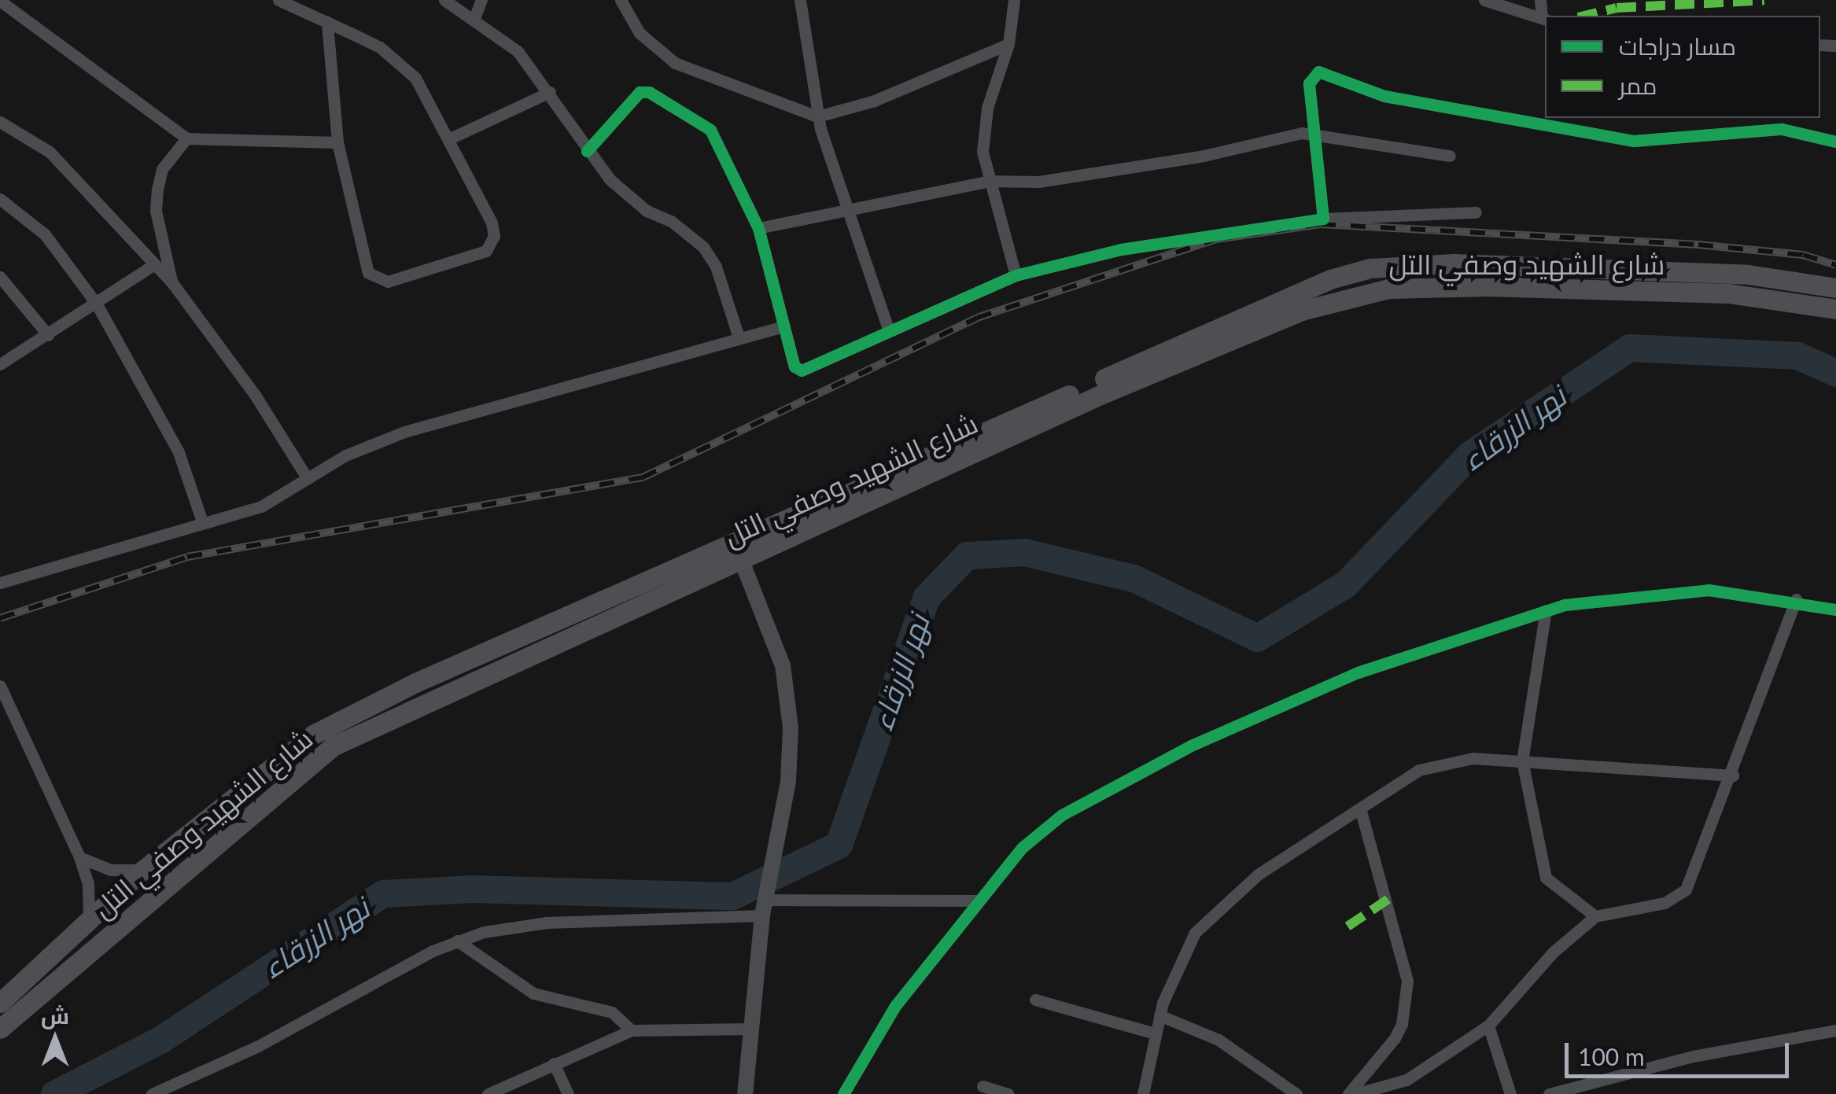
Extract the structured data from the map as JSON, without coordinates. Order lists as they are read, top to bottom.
{
  "streets": {
    "main road": ["شارع الشهيد وصفي التل"]
  },
  "water": ["نهر الزرقاء"],
  "legend": ["مسار دراجات", "ممر"],
  "scale_bar": "100 m",
  "north": "top"
}
